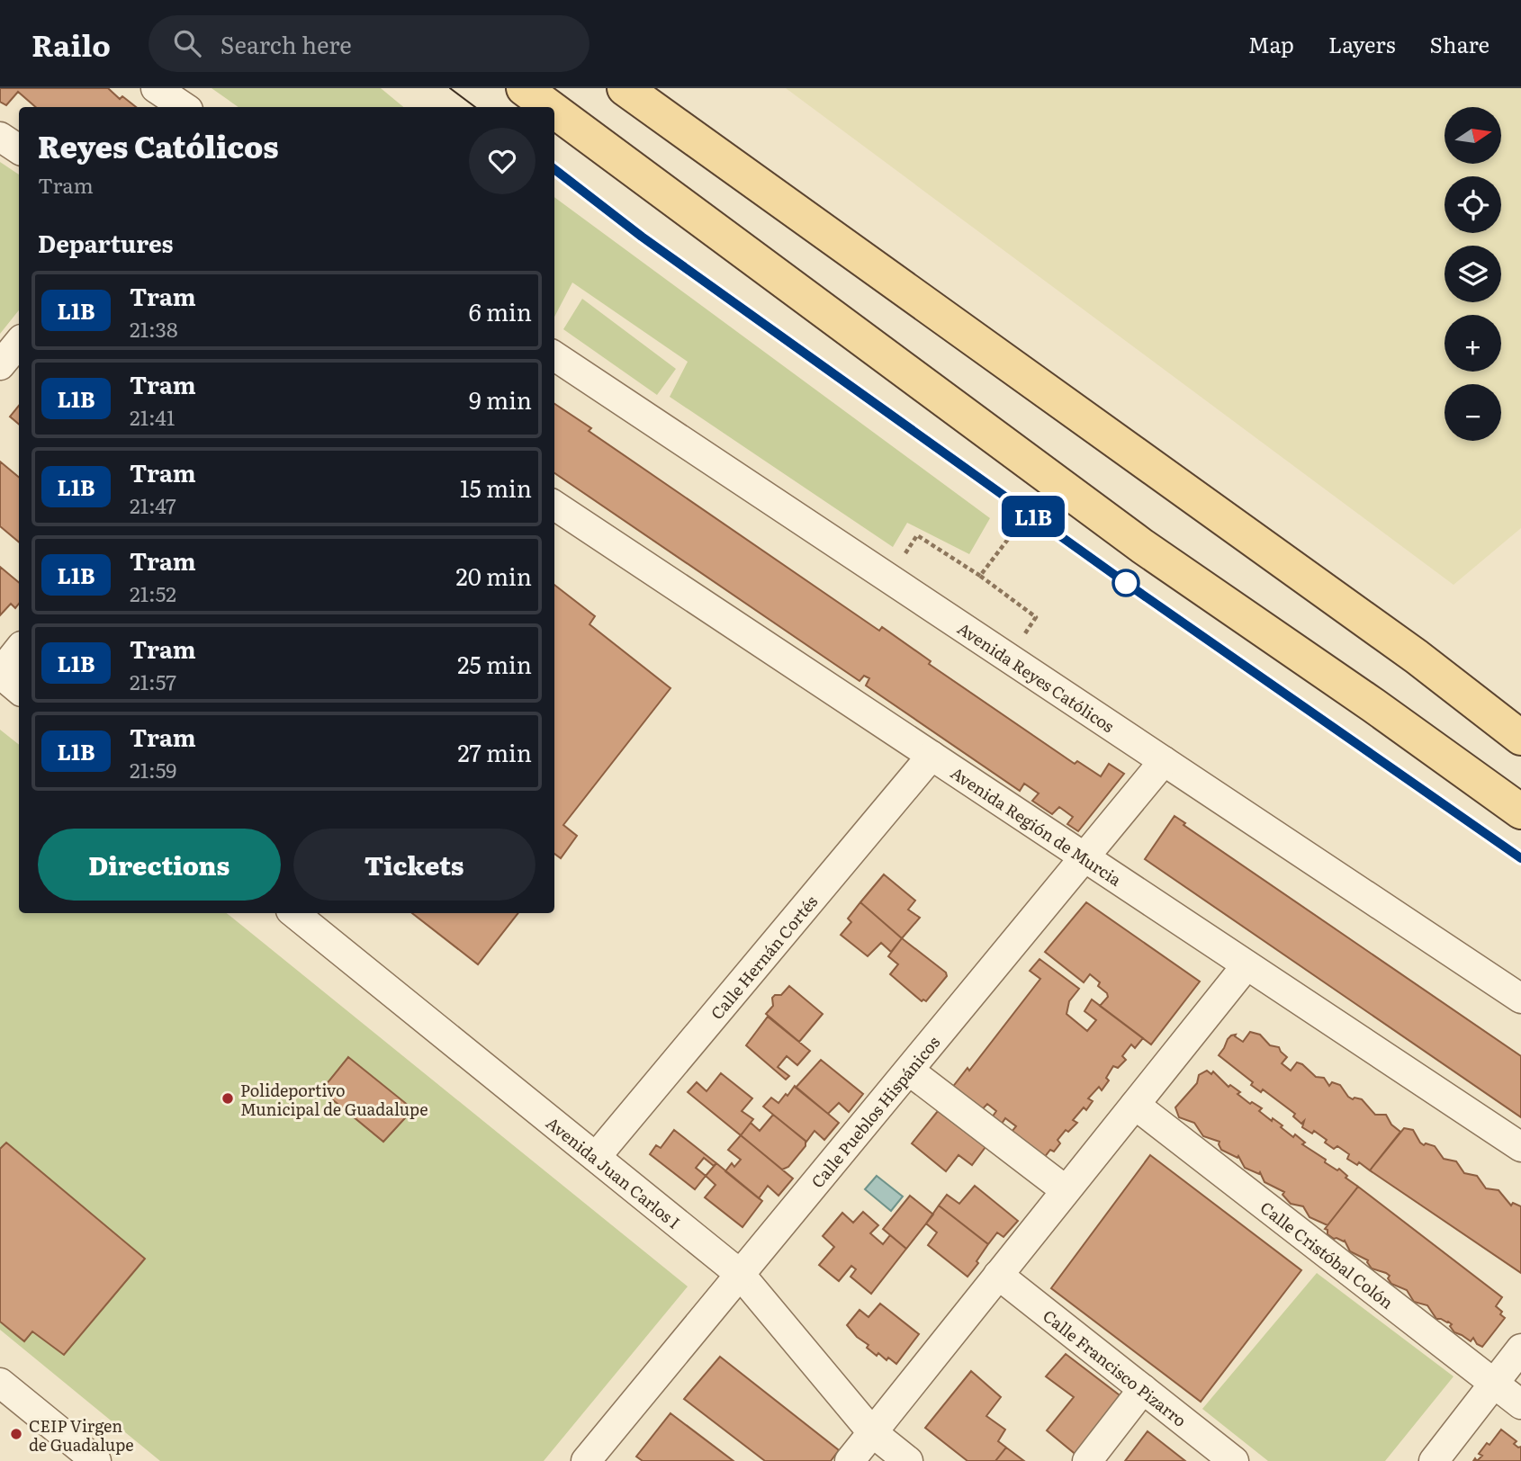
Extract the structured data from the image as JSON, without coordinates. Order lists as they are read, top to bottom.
{
  "streets": {
    "street": [
      "Avenida Reyes Católicos",
      "Avenida Región de Murcia",
      "Calle Hernán Cortés",
      "Calle Pueblos Hispánicos",
      "Avenida Juan Carlos I",
      "Calle Cristóbal Colón",
      "Calle Francisco Pizarro"
    ]
  },
  "crossings": [
    ["Avenida Reyes Católicos", "Calle Pueblos Hispánicos"],
    ["Avenida Región de Murcia", "Calle Hernán Cortés"],
    ["Avenida Región de Murcia", "Calle Pueblos Hispánicos"],
    ["Calle Hernán Cortés", "Avenida Juan Carlos I"],
    ["Calle Pueblos Hispánicos", "Avenida Juan Carlos I"]
  ],
  "places": ["Polideportivo Municipal de Guadalupe", "CEIP Virgen de Guadalupe"],
  "lines": ["tram line L1B"],
  "north": "right",
  "page": {
    "header": "Railo",
    "search": "Search here",
    "nav": ["Map", "Layers", "Share"],
    "on_map": "L1B",
    "map_buttons": ["+", "−"],
    "heading": [
      ["Reyes Católicos", "Tram"],
      "Departures"
    ],
    "list": [
      {
        "mark": "L1B",
        "name": "Tram",
        "note": "21:38",
        "value": "6 min"
      },
      {
        "mark": "L1B",
        "name": "Tram",
        "note": "21:41",
        "value": "9 min"
      },
      {
        "mark": "L1B",
        "name": "Tram",
        "note": "21:47",
        "value": "15 min"
      },
      {
        "mark": "L1B",
        "name": "Tram",
        "note": "21:52",
        "value": "20 min"
      },
      {
        "mark": "L1B",
        "name": "Tram",
        "note": "21:57",
        "value": "25 min"
      },
      {
        "mark": "L1B",
        "name": "Tram",
        "note": "21:59",
        "value": "27 min"
      }
    ],
    "buttons": ["Directions", "Tickets"]
  }
}
